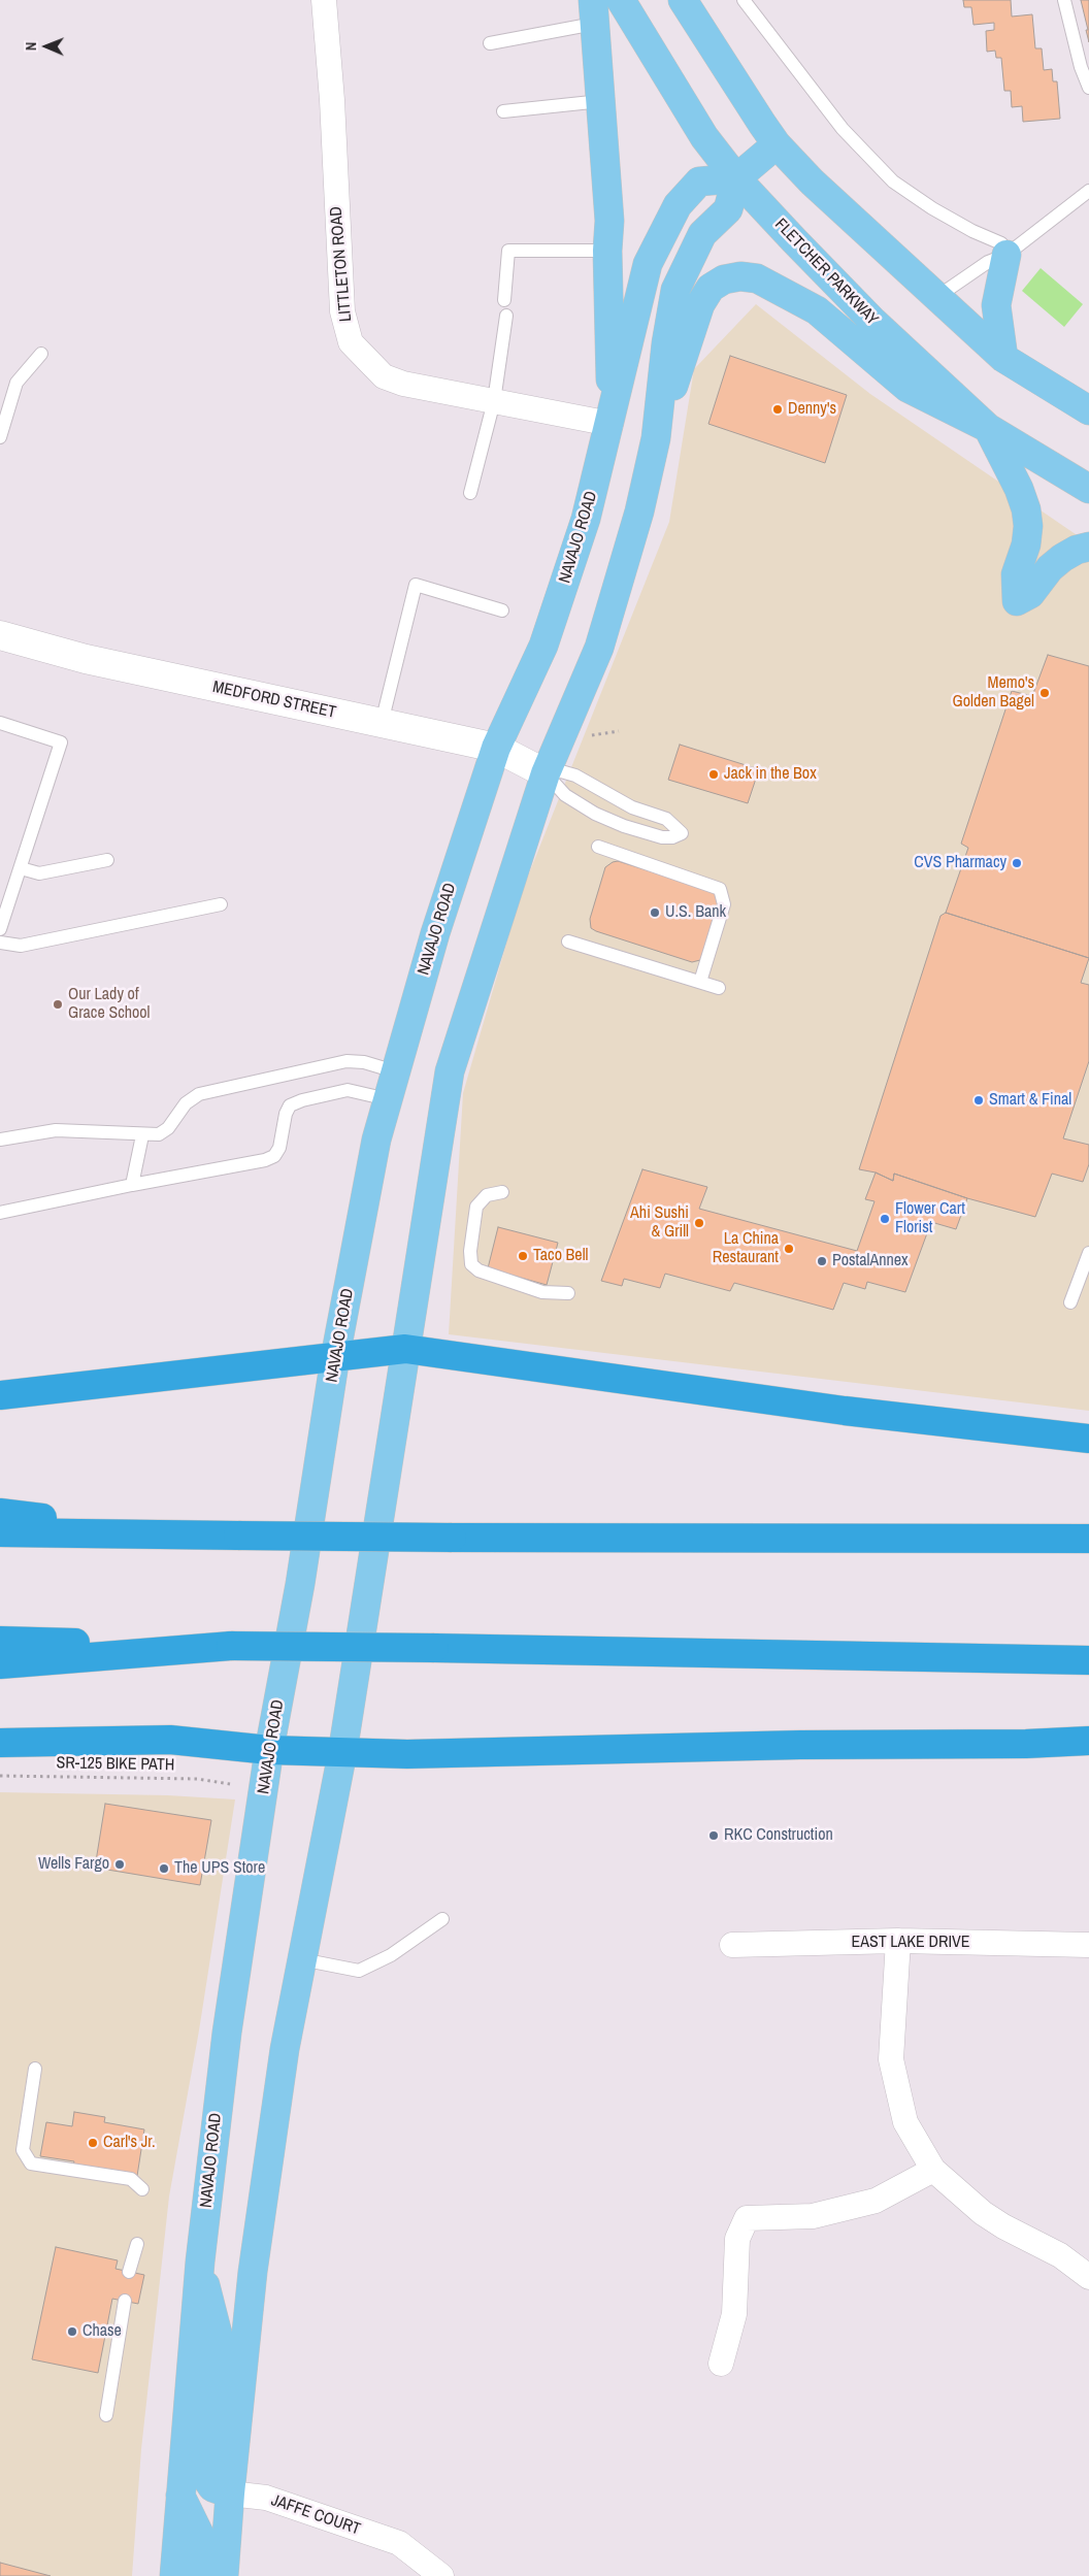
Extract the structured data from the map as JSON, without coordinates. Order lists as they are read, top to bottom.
{
  "streets": {
    "main road": ["FLETCHER PARKWAY", "NAVAJO ROAD"],
    "street": [
      "LITTLETON ROAD",
      "MEDFORD STREET",
      "EAST LAKE DRIVE",
      "JAFFE COURT"
    ],
    "path": ["SR-125 BIKE PATH"]
  },
  "crossings": [
    ["LITTLETON ROAD", "NAVAJO ROAD"],
    ["FLETCHER PARKWAY", "NAVAJO ROAD"],
    ["NAVAJO ROAD", "MEDFORD STREET"]
  ],
  "places": [
    "Denny's",
    "Memo's Golden Bagel",
    "Jack in the Box",
    "CVS Pharmacy",
    "U.S. Bank",
    "Our Lady of Grace School",
    "Smart & Final",
    "Flower Cart Florist",
    "Ahi Sushi & Grill",
    "La China Restaurant",
    "Taco Bell",
    "PostalAnnex",
    "RKC Construction",
    "Wells Fargo",
    "The UPS Store",
    "Carl's Jr.",
    "Chase"
  ],
  "north": "left"
}
